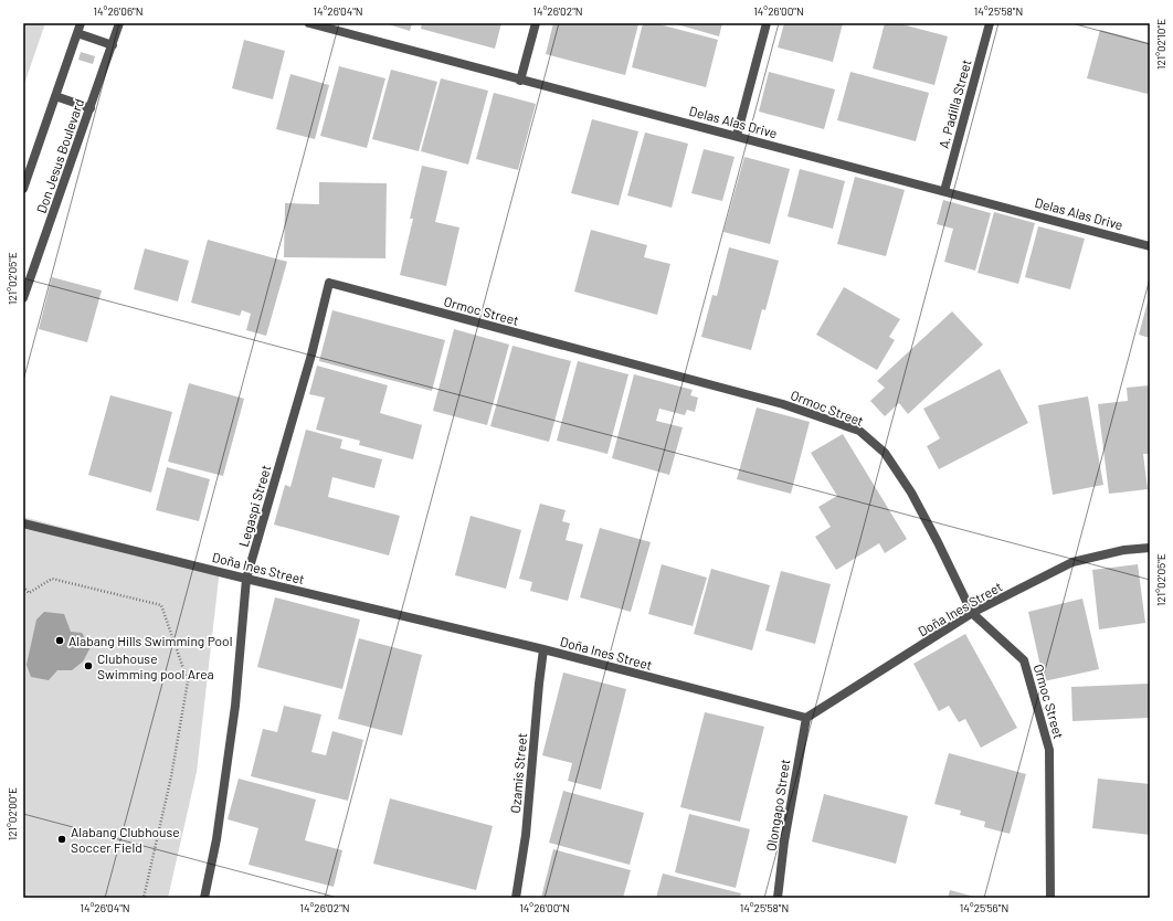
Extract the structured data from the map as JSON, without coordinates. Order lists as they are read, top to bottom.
{
  "streets": {
    "street": [
      "A. Padilla Street",
      "Delas Alas Drive",
      "Don Jesus Boulevard",
      "Ormoc Street",
      "Legaspi Street",
      "Doña Ines Street",
      "Ozamis Street",
      "Olongapo Street"
    ]
  },
  "crossings": [
    ["A. Padilla Street", "Delas Alas Drive"],
    ["Ormoc Street", "Legaspi Street"],
    ["Ormoc Street", "Doña Ines Street"],
    ["Legaspi Street", "Doña Ines Street"],
    ["Doña Ines Street", "Ozamis Street"],
    ["Doña Ines Street", "Olongapo Street"]
  ],
  "places": ["Alabang Hills Swimming Pool", "Clubhouse Swimming pool Area", "Alabang Clubhouse Soccer Field"],
  "coordinates": [
    "14°26'06\"N",
    "14°26'04\"N",
    "14°26'02\"N",
    "14°26'00\"N",
    "14°25'58\"N",
    "121°02'10\"E",
    "121°02'05\"E",
    "121°02'00\"E",
    "14°25'56\"N"
  ]
}
